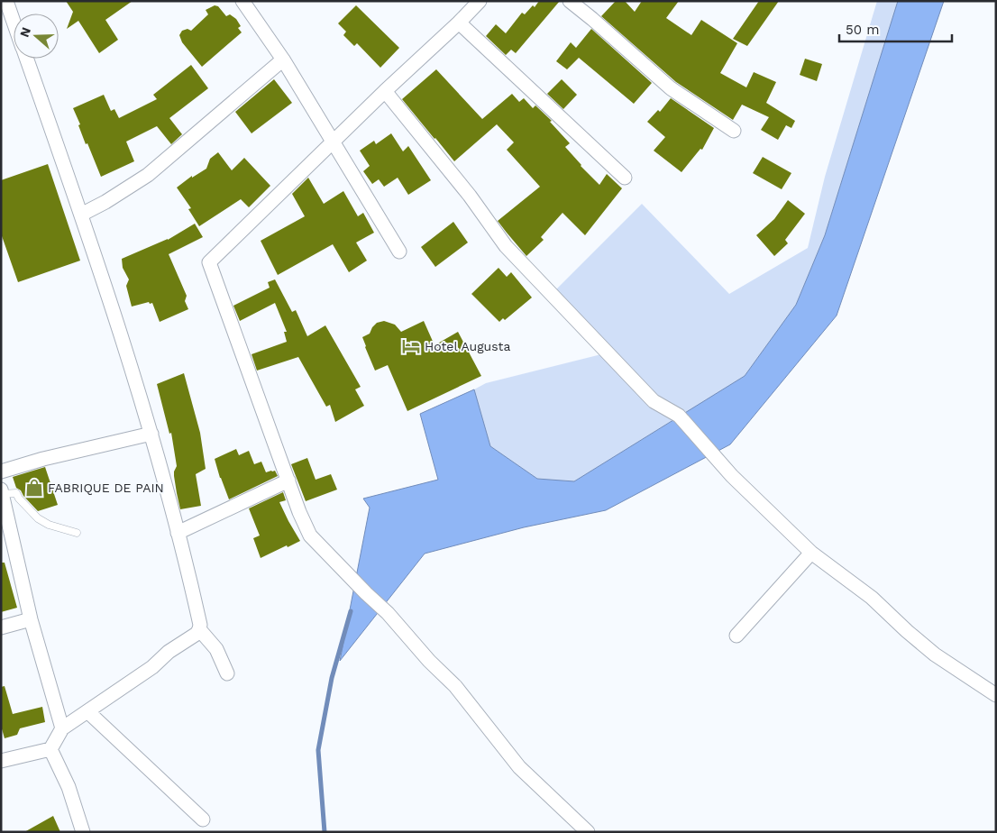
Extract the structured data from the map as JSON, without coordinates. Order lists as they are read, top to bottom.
{
  "places": {
    "hotel": ["Hotel Augusta"],
    "shop": ["FABRIQUE DE PAIN"]
  },
  "scale_bar": "50 m",
  "north": "left"
}
